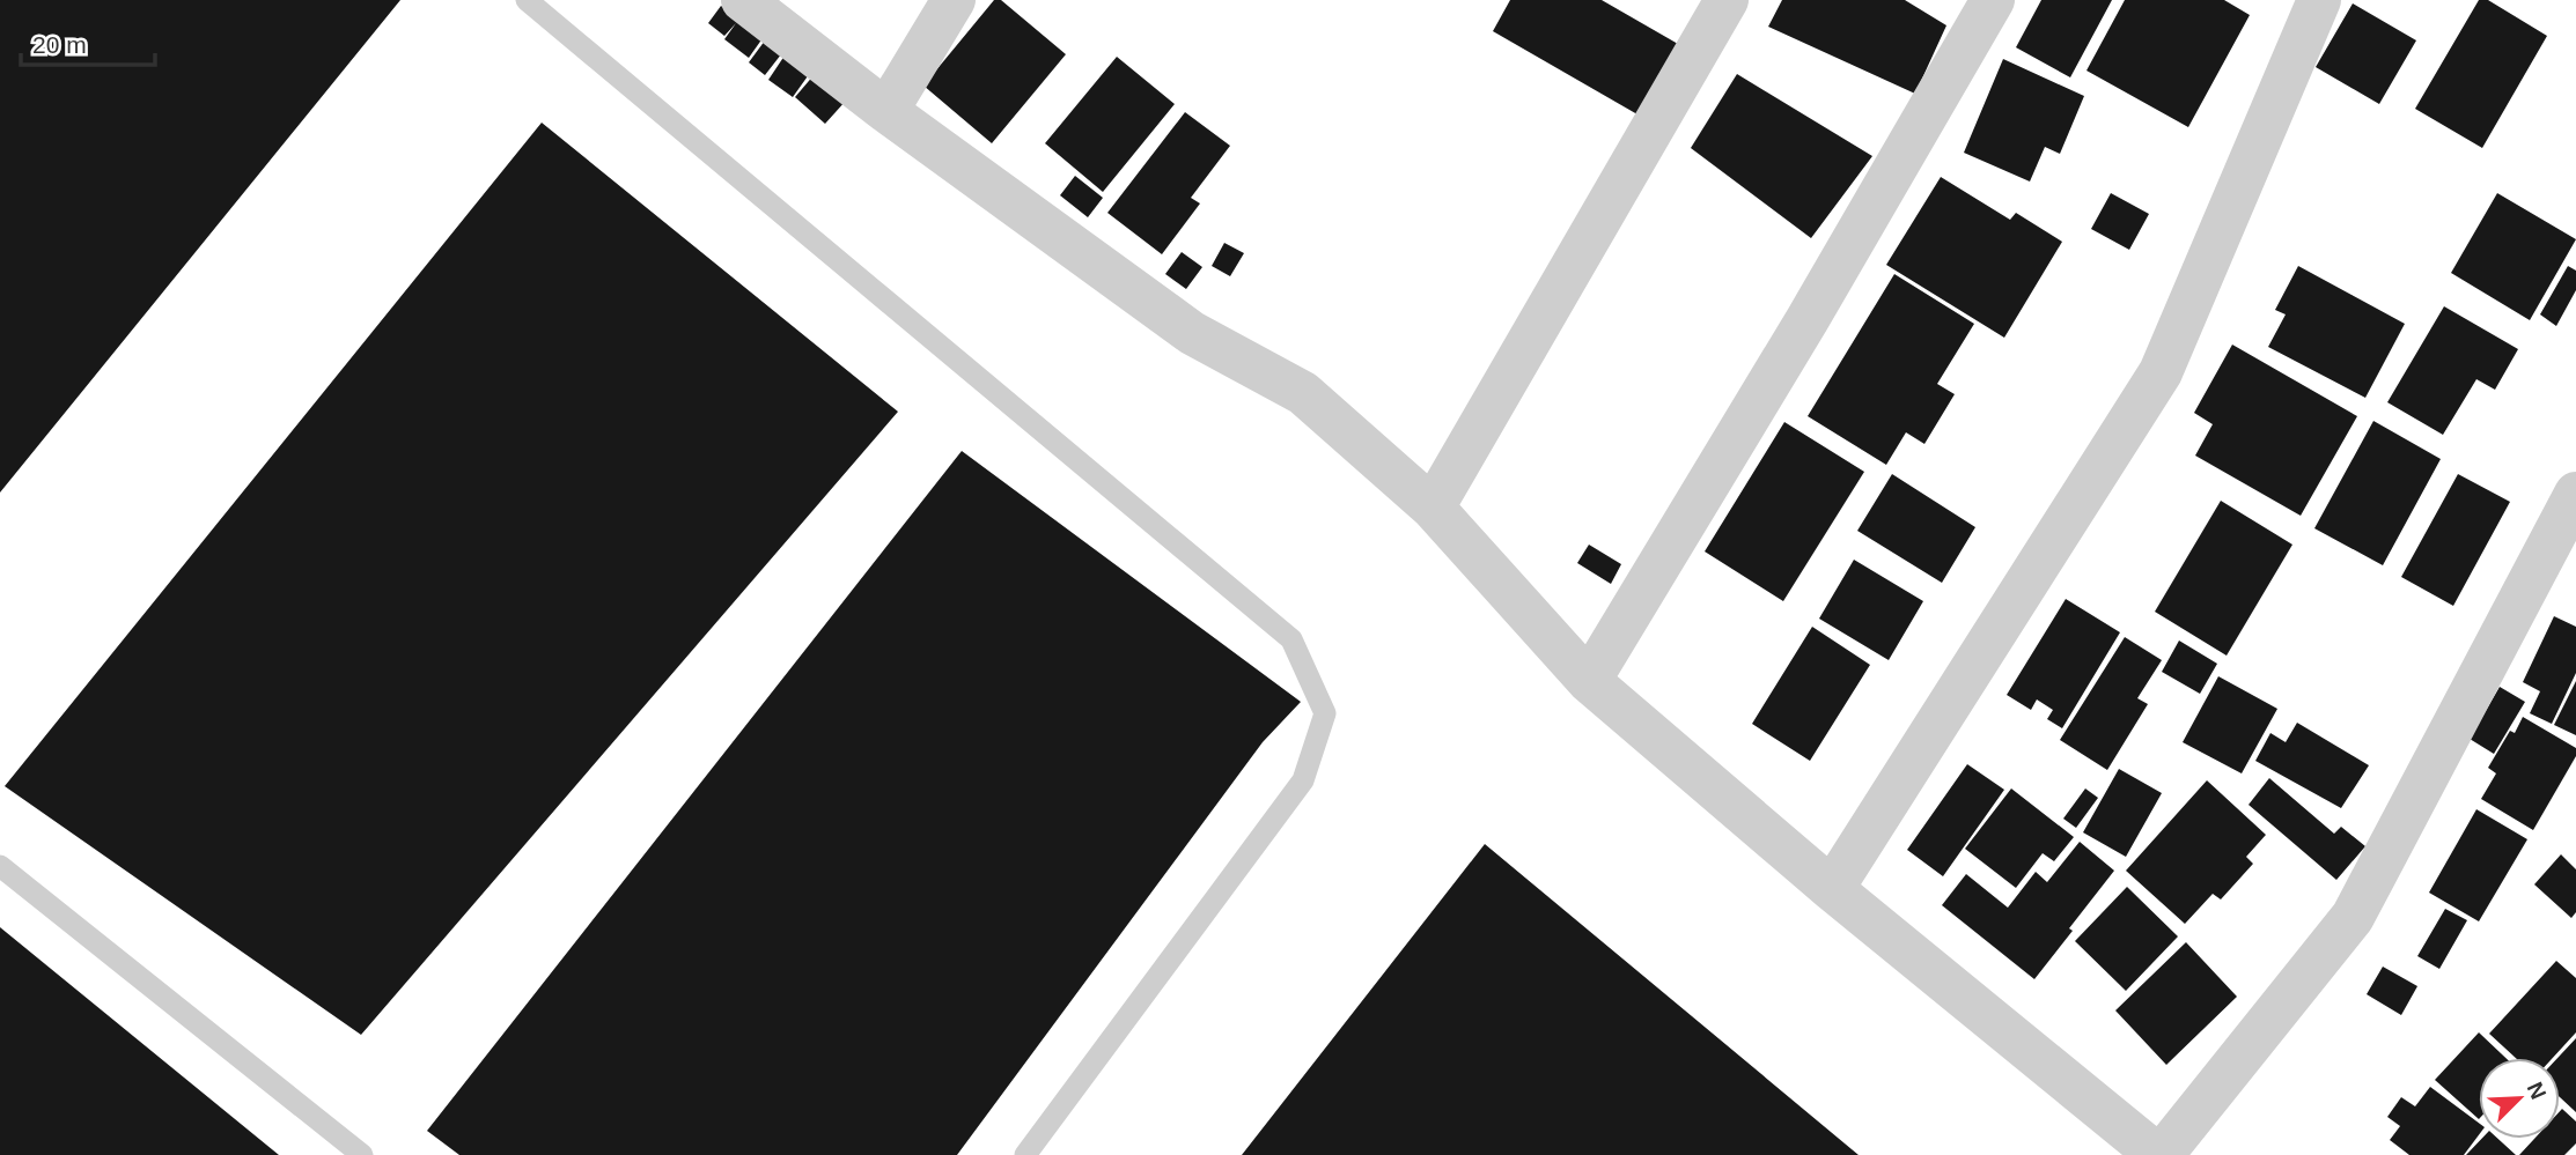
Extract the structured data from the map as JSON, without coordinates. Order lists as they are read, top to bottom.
{
  "scale_bar": "20 m",
  "north": "top right"
}
